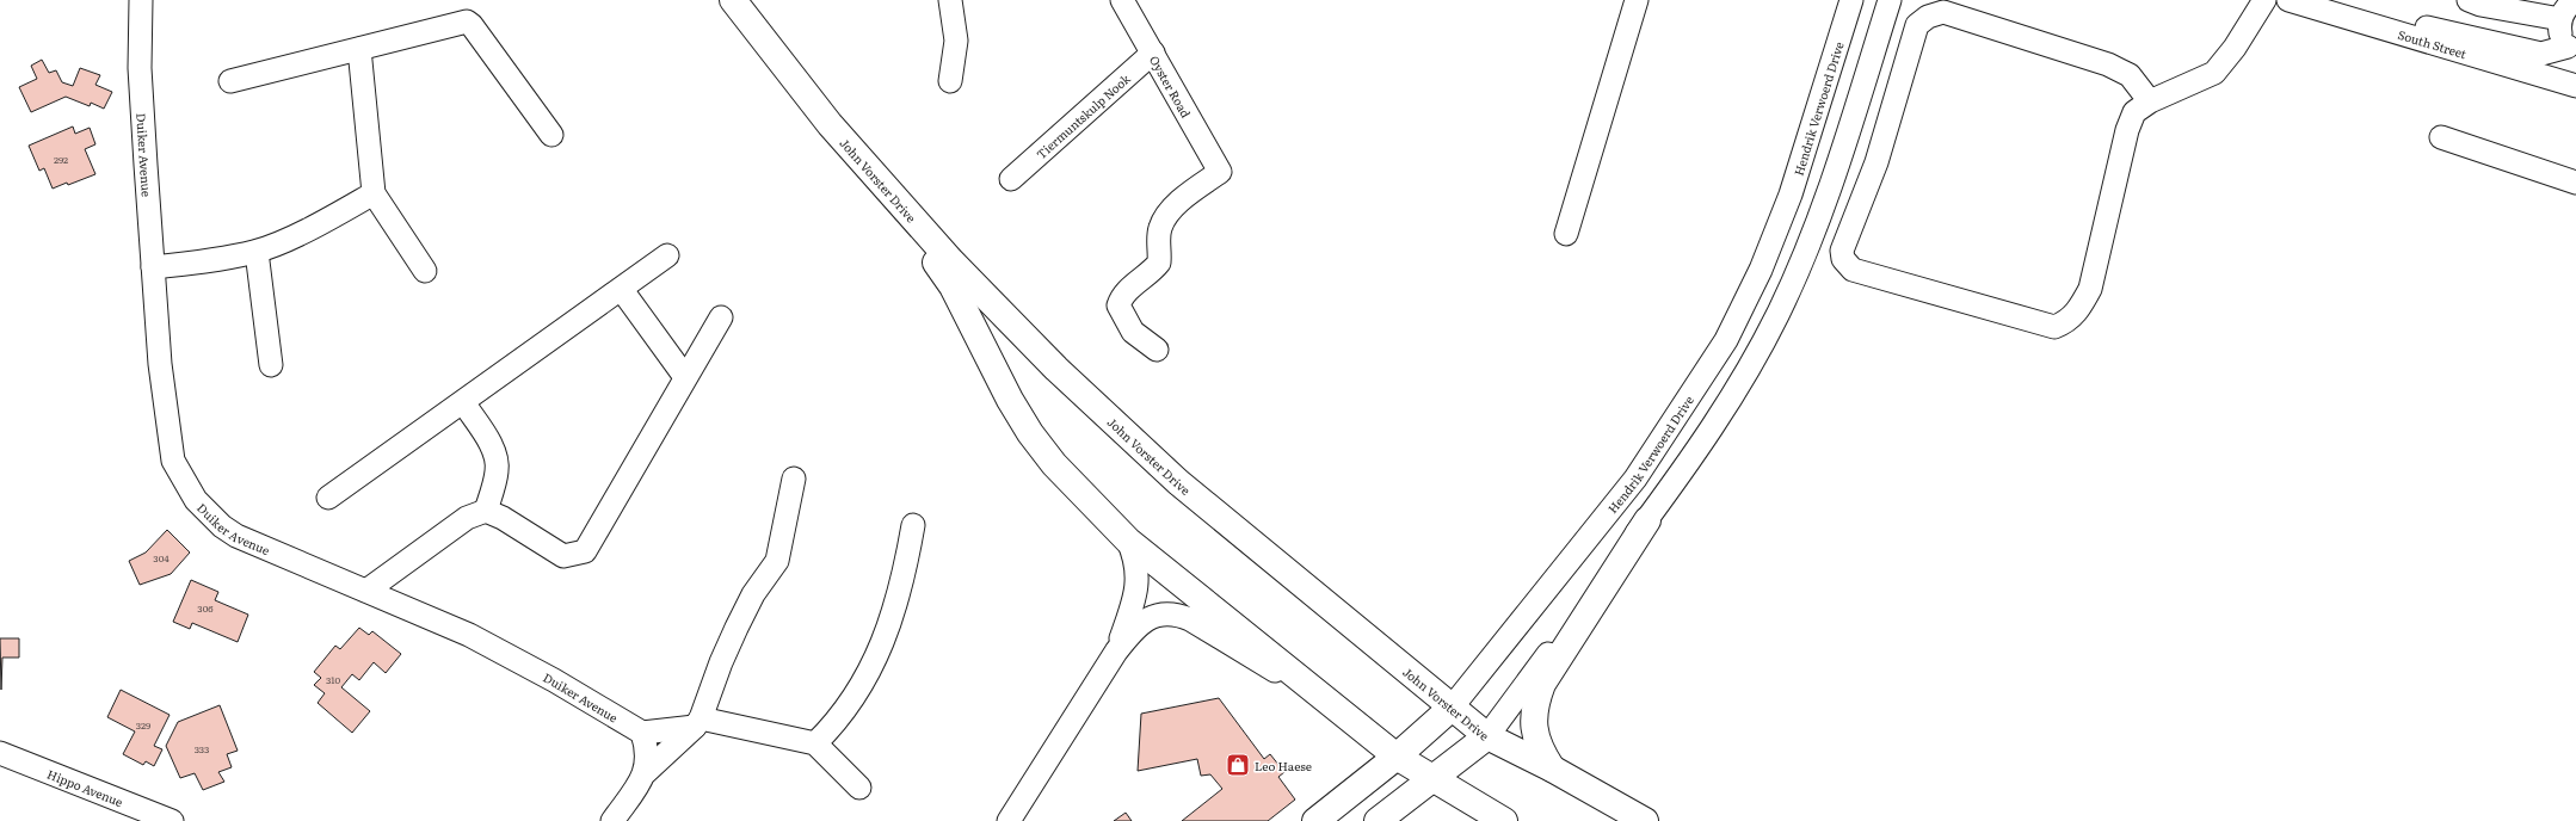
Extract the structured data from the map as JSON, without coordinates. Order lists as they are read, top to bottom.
{
  "streets": {
    "main road": ["Hendrik Verwoerd Drive", "John Vorster Drive"],
    "street": [
      "South Street",
      "Oyster Road",
      "Tiermuntskulp Nook",
      "Duiker Avenue",
      "Hippo Avenue"
    ]
  },
  "crossings": [
    ["Oyster Road", "Tiermuntskulp Nook"],
    ["Hendrik Verwoerd Drive", "John Vorster Drive"]
  ],
  "places": {
    "shop": ["Leo Haese"]
  },
  "house_numbers": [
    "292",
    "304",
    "306",
    "310",
    "329",
    "333"
  ]
}
